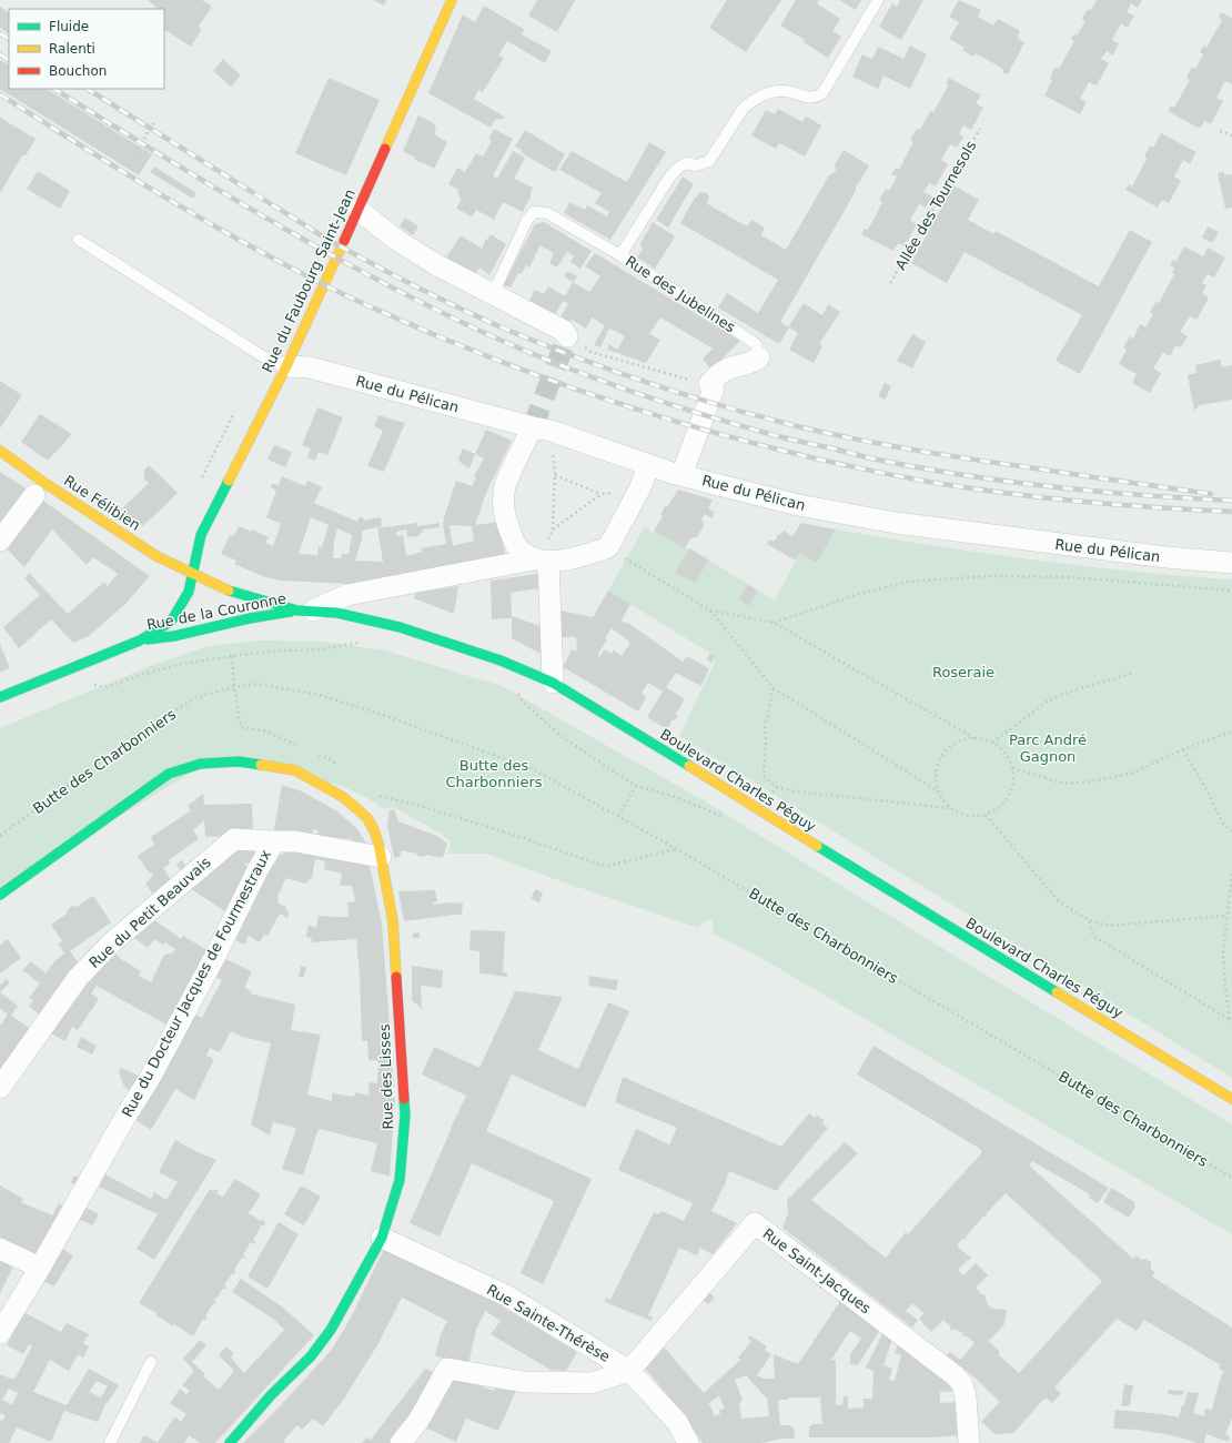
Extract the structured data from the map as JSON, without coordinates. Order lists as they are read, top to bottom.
{
  "streets": {
    "main road": [
      "Rue du Faubourg Saint-Jean",
      "Rue Félibien",
      "Rue de la Couronne",
      "Boulevard Charles Péguy",
      "Rue des Lisses"
    ],
    "street": [
      "Rue des Jubelines",
      "Rue du Pélican",
      "Rue du Petit Beauvais",
      "Rue du Docteur Jacques de Fourmestraux",
      "Rue Saint-Jacques",
      "Rue Sainte-Thérèse"
    ],
    "path": ["Allée des Tournesols", "Butte des Charbonniers"]
  },
  "crossings": [
    ["Rue du Faubourg Saint-Jean", "Rue du Pélican"],
    ["Rue du Faubourg Saint-Jean", "Rue Félibien"],
    ["Rue du Faubourg Saint-Jean", "Rue de la Couronne"],
    ["Rue du Faubourg Saint-Jean", "Boulevard Charles Péguy"],
    ["Rue Félibien", "Rue de la Couronne"],
    ["Rue Félibien", "Boulevard Charles Péguy"],
    ["Rue de la Couronne", "Boulevard Charles Péguy"],
    ["Rue du Petit Beauvais", "Rue du Docteur Jacques de Fourmestraux"],
    ["Rue du Docteur Jacques de Fourmestraux", "Rue des Lisses"],
    ["Rue des Lisses", "Rue Sainte-Thérèse"],
    ["Rue Saint-Jacques", "Rue Sainte-Thérèse"]
  ],
  "parks": ["Roseraie", "Parc André Gagnon", "Butte des Charbonniers"],
  "legend": ["Fluide", "Ralenti", "Bouchon"]
}
